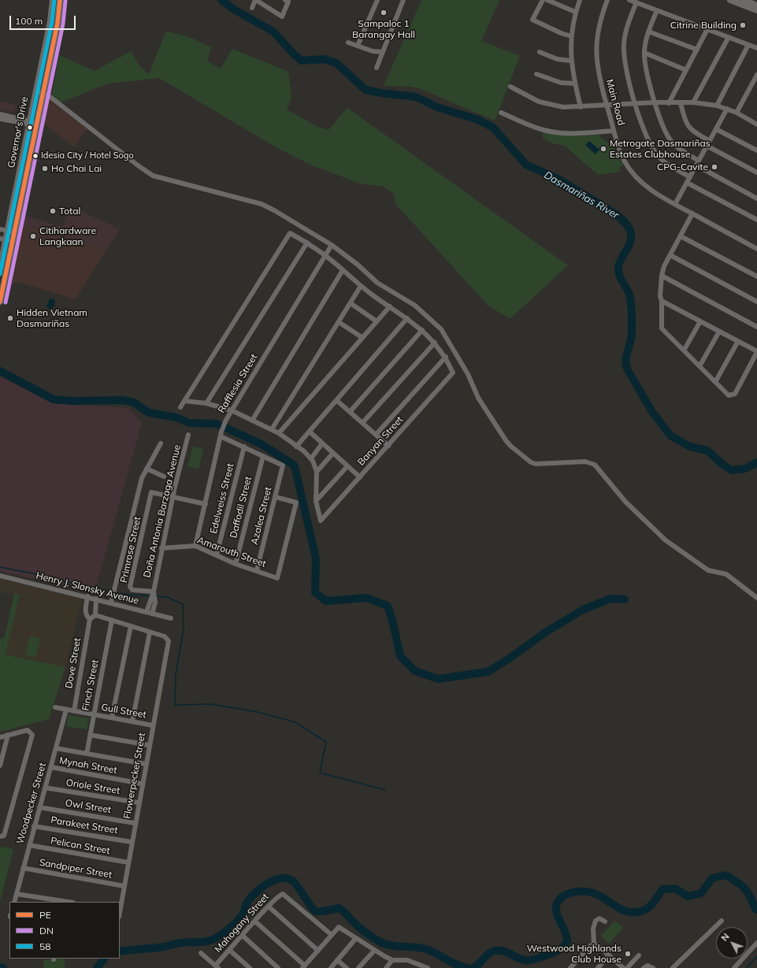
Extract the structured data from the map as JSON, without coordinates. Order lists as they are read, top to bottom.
{
  "streets": {
    "main road": ["Governor's Drive"],
    "street": [
      "Main Road",
      "Rafflesia Street",
      "Banyan Street",
      "Edelweiss Street",
      "Daffodil Street",
      "Doña Antonia Barzaga Avenue",
      "Azalea Street",
      "Primrose Street",
      "Amarouth Street",
      "Henry J. Slonsky Avenue",
      "Dove Street",
      "Finch Street",
      "Gull Street",
      "Mynah Street",
      "Flowerpecker Street",
      "Oriole Street",
      "Woodpecker Street",
      "Owl Street",
      "Parakeet Street",
      "Pelican Street",
      "Sandpiper Street",
      "Mahogany Street"
    ]
  },
  "crossings": [
    ["Rafflesia Street", "Amarouth Street"],
    ["Edelweiss Street", "Amarouth Street"],
    ["Daffodil Street", "Azalea Street"],
    ["Daffodil Street", "Amarouth Street"],
    ["Doña Antonia Barzaga Avenue", "Primrose Street"],
    ["Doña Antonia Barzaga Avenue", "Amarouth Street"],
    ["Doña Antonia Barzaga Avenue", "Henry J. Slonsky Avenue"],
    ["Azalea Street", "Amarouth Street"],
    ["Henry J. Slonsky Avenue", "Dove Street"],
    ["Dove Street", "Gull Street"],
    ["Finch Street", "Gull Street"],
    ["Gull Street", "Flowerpecker Street"],
    ["Gull Street", "Woodpecker Street"],
    ["Mynah Street", "Flowerpecker Street"],
    ["Mynah Street", "Woodpecker Street"],
    ["Flowerpecker Street", "Oriole Street"],
    ["Flowerpecker Street", "Owl Street"],
    ["Flowerpecker Street", "Parakeet Street"],
    ["Flowerpecker Street", "Pelican Street"],
    ["Flowerpecker Street", "Sandpiper Street"],
    ["Oriole Street", "Woodpecker Street"],
    ["Woodpecker Street", "Owl Street"],
    ["Woodpecker Street", "Parakeet Street"],
    ["Woodpecker Street", "Pelican Street"],
    ["Woodpecker Street", "Sandpiper Street"]
  ],
  "water": ["Dasmariñas River"],
  "places": [
    "Sampaloc 1 Barangay Hall",
    "Citrine Building",
    "Metrogate Dasmariñas Estates Clubhouse",
    "Idesia City / Hotel Sogo",
    "CPG-Cavite",
    "Ho Chai Lai",
    "Total",
    "Citihardware Langkaan",
    "Hidden Vietnam Dasmariñas",
    "Westwood Highlands Club House"
  ],
  "lines": ["transit line PE", "transit line 58", "transit line DN"],
  "legend": ["PE", "DN", "58"],
  "scale_bar": "100 m",
  "north": "top left"
}
